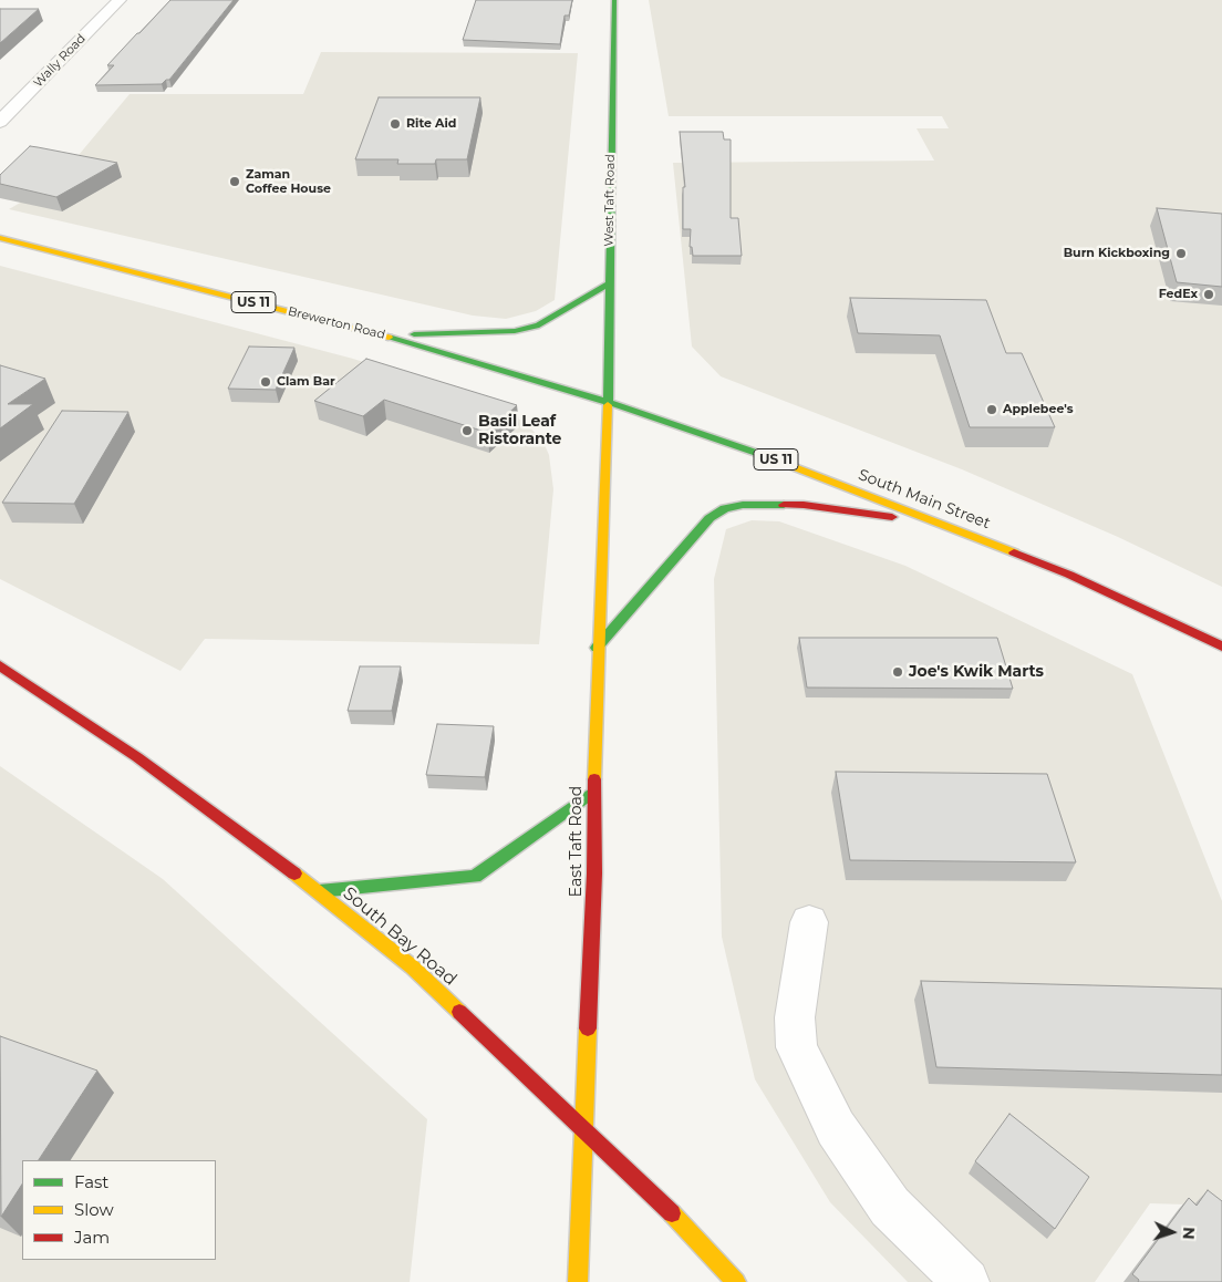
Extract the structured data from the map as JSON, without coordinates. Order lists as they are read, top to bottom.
{
  "streets": {
    "main road": [
      "West Taft Road",
      "US 11",
      "Brewerton Road",
      "South Main Street",
      "East Taft Road",
      "South Bay Road"
    ],
    "street": ["Wally Road"]
  },
  "crossings": [
    ["West Taft Road", "Brewerton Road"],
    ["West Taft Road", "South Main Street"],
    ["West Taft Road", "East Taft Road"],
    ["Brewerton Road", "South Main Street"],
    ["Brewerton Road", "East Taft Road"],
    ["South Main Street", "East Taft Road"],
    ["East Taft Road", "South Bay Road"]
  ],
  "places": [
    "Rite Aid",
    "Zaman Coffee House",
    "Burn Kickboxing",
    "FedEx",
    "Clam Bar",
    "Applebee's",
    "Basil Leaf Ristorante",
    "Joe's Kwik Marts"
  ],
  "legend": ["Fast", "Slow", "Jam"],
  "north": "right"
}
